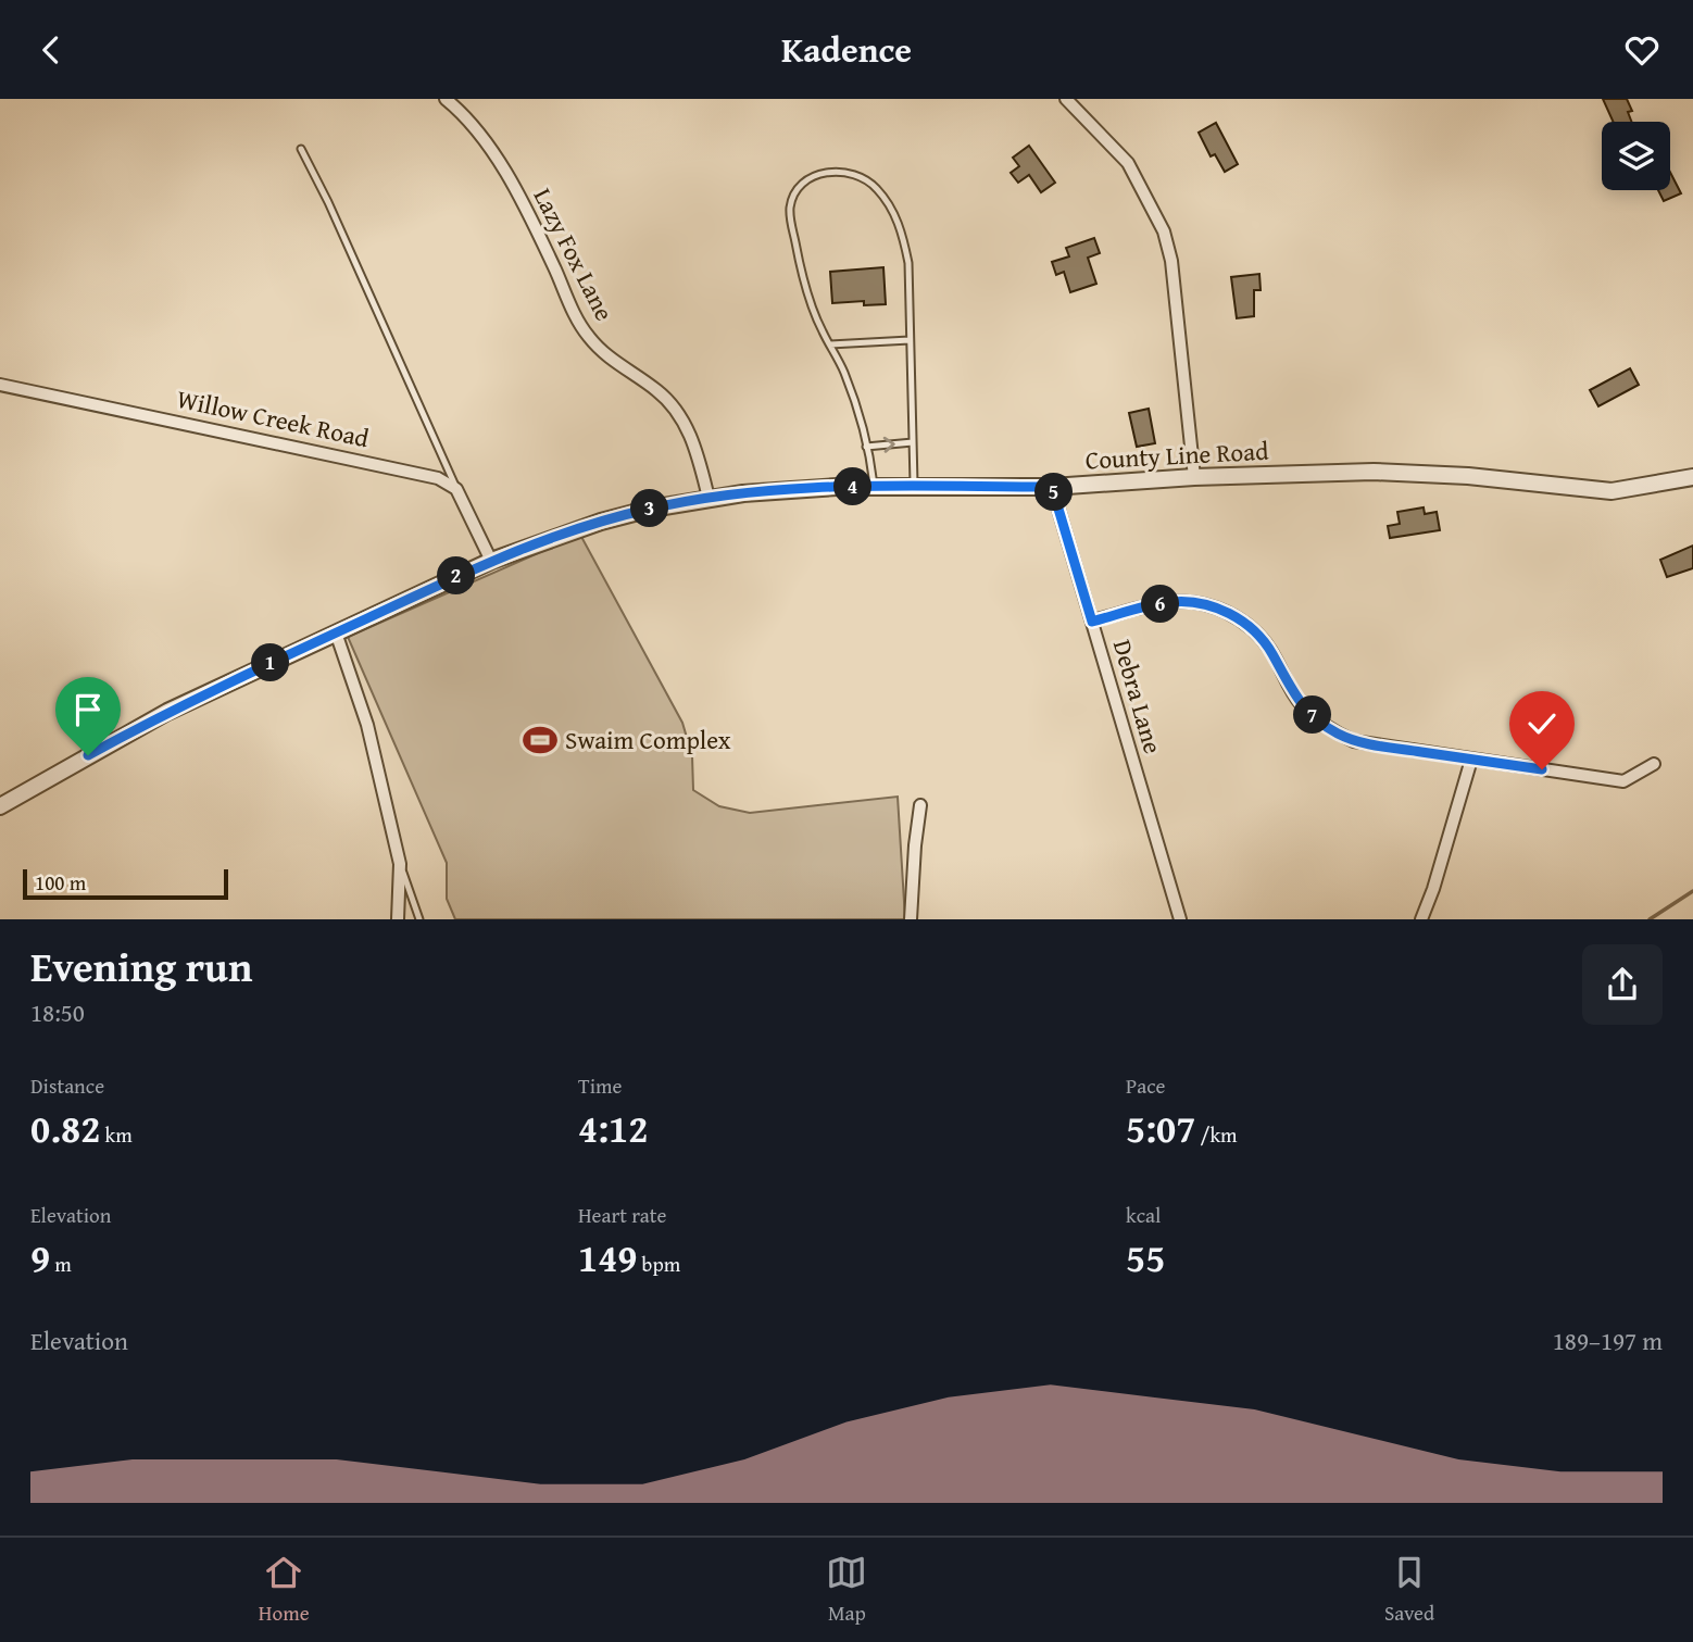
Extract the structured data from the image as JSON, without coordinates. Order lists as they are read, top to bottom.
{
  "streets": {
    "street": [
      "Lazy Fox Lane",
      "Willow Creek Road",
      "County Line Road",
      "Debra Lane"
    ]
  },
  "crossings": [
    ["Lazy Fox Lane", "County Line Road"],
    ["County Line Road", "Debra Lane"]
  ],
  "places": {
    "sports": ["Swaim Complex"]
  },
  "scale_bar": "100 m",
  "page": {
    "header": "Kadence",
    "pins": [
      "4",
      "5",
      "3",
      "2",
      "6",
      "1",
      "7"
    ],
    "scale": "100 m",
    "heading": ["Evening run", "18:50"],
    "stats": [
      ["Distance", "0.82 km"],
      ["Time", "4:12"],
      ["Pace", "5:07 /km"],
      ["Elevation", "9 m"],
      ["Heart rate", "149 bpm"],
      ["kcal", "55"]
    ],
    "chart": ["Elevation", "189–197 m"],
    "tabs": ["Home", "Map", "Saved"]
  }
}
